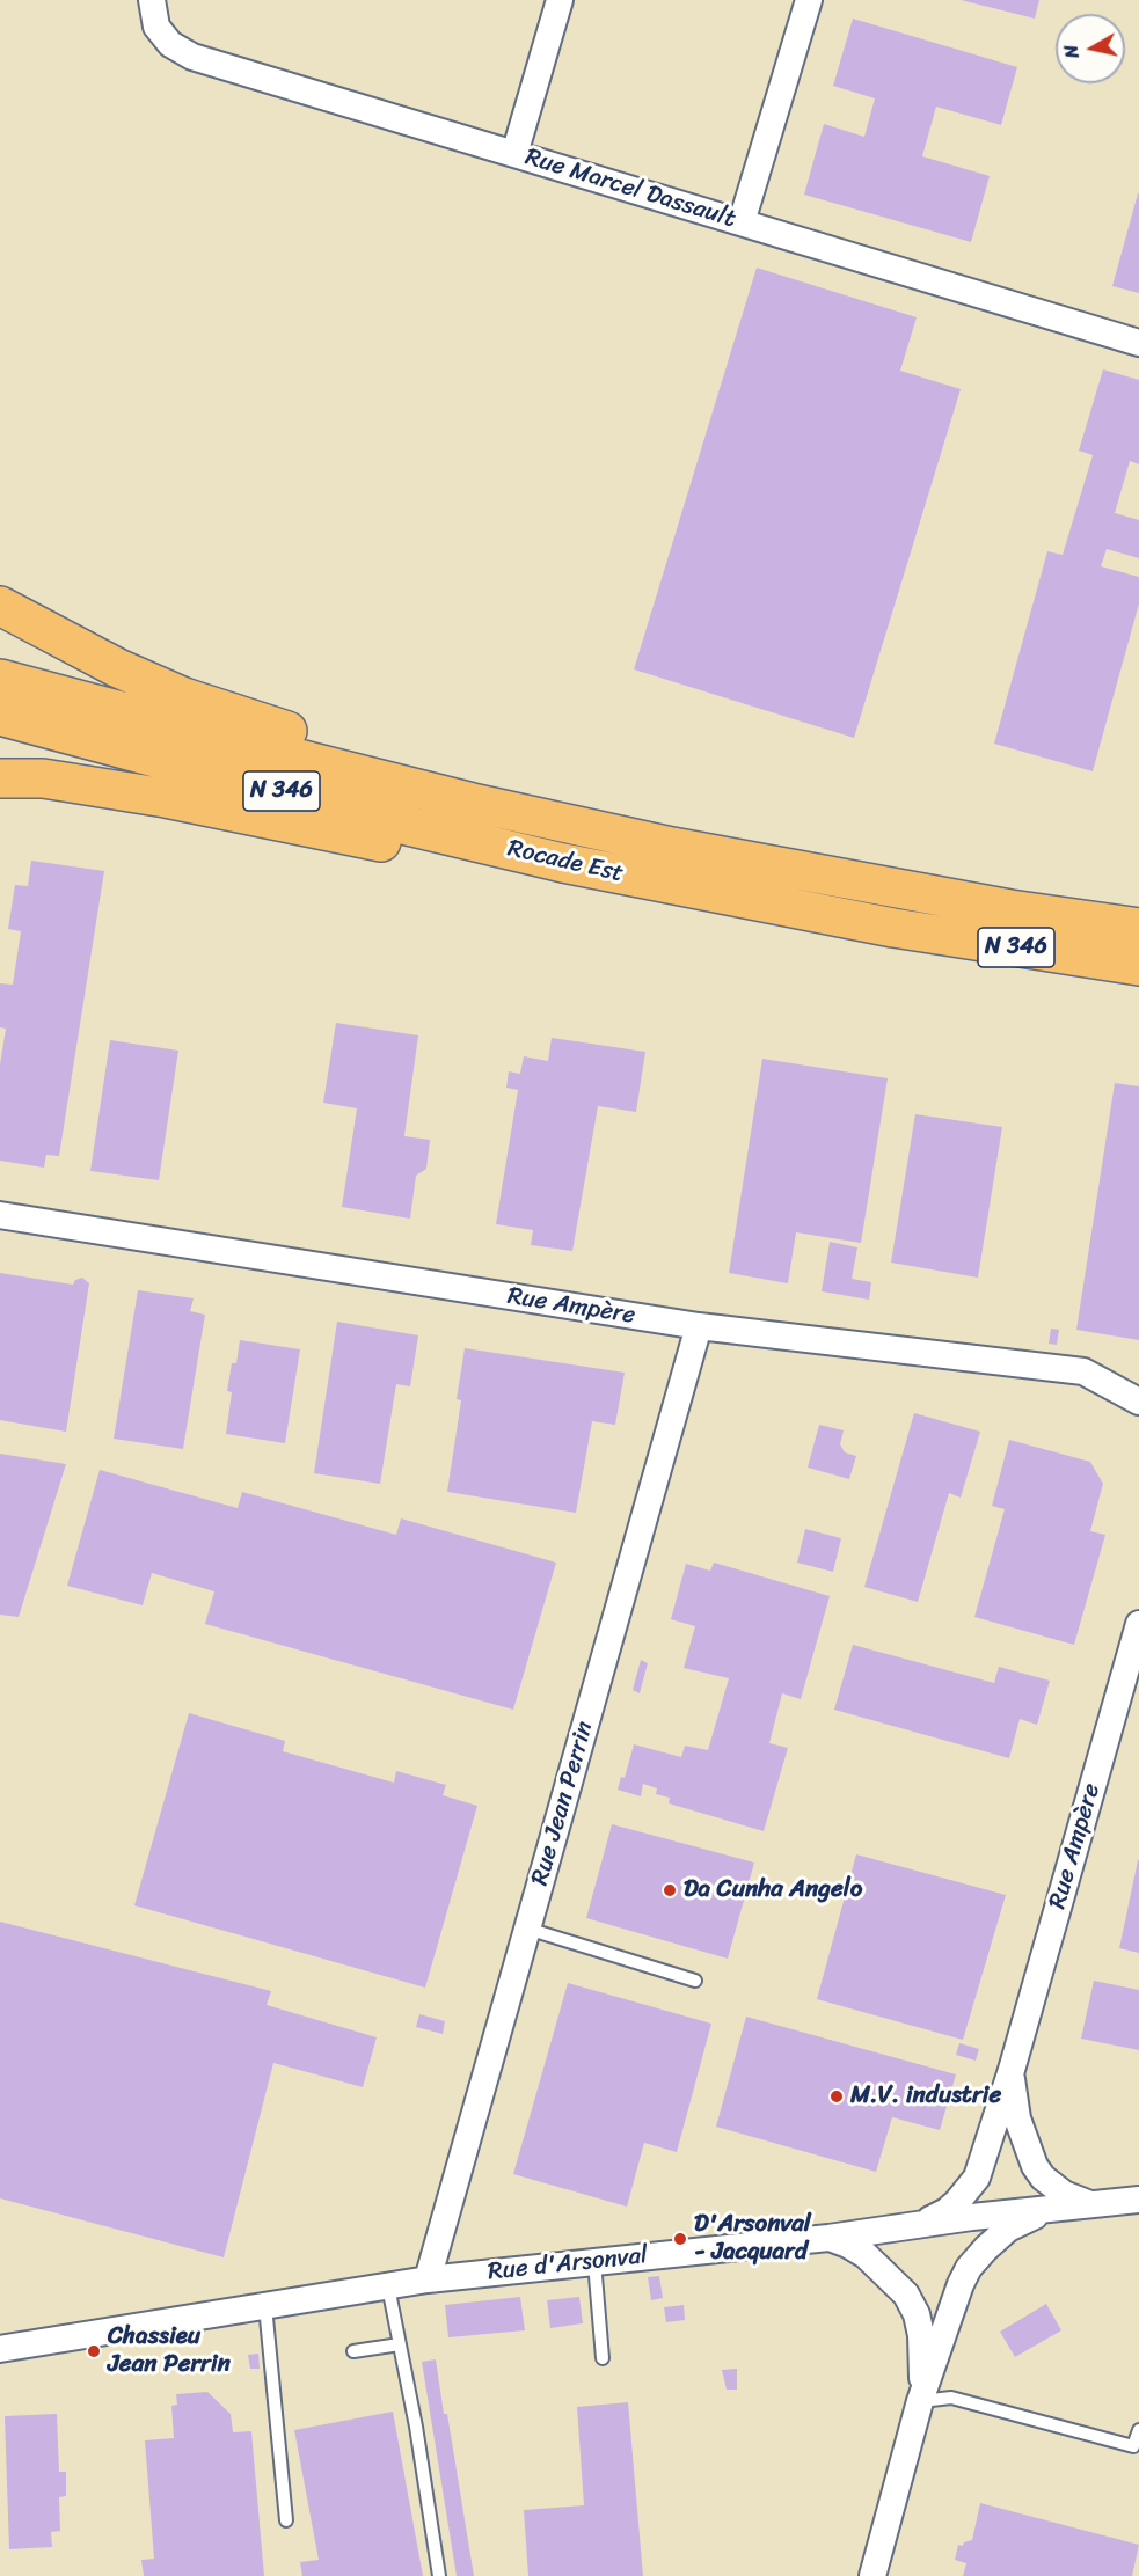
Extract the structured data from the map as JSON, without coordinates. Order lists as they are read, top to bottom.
{
  "streets": {
    "highway": ["N 346", "Rocade Est"],
    "street": [
      "Rue Marcel Dassault",
      "Rue Ampère",
      "Rue Jean Perrin",
      "Rue d'Arsonval"
    ]
  },
  "crossings": [
    ["Rue Ampère", "Rue Jean Perrin"],
    ["Rue Ampère", "Rue d'Arsonval"],
    ["Rue Jean Perrin", "Rue d'Arsonval"]
  ],
  "places": [
    "Da Cunha Angelo",
    "M.V. industrie",
    "D'Arsonval - Jacquard",
    "Chassieu Jean Perrin"
  ],
  "north": "left"
}
